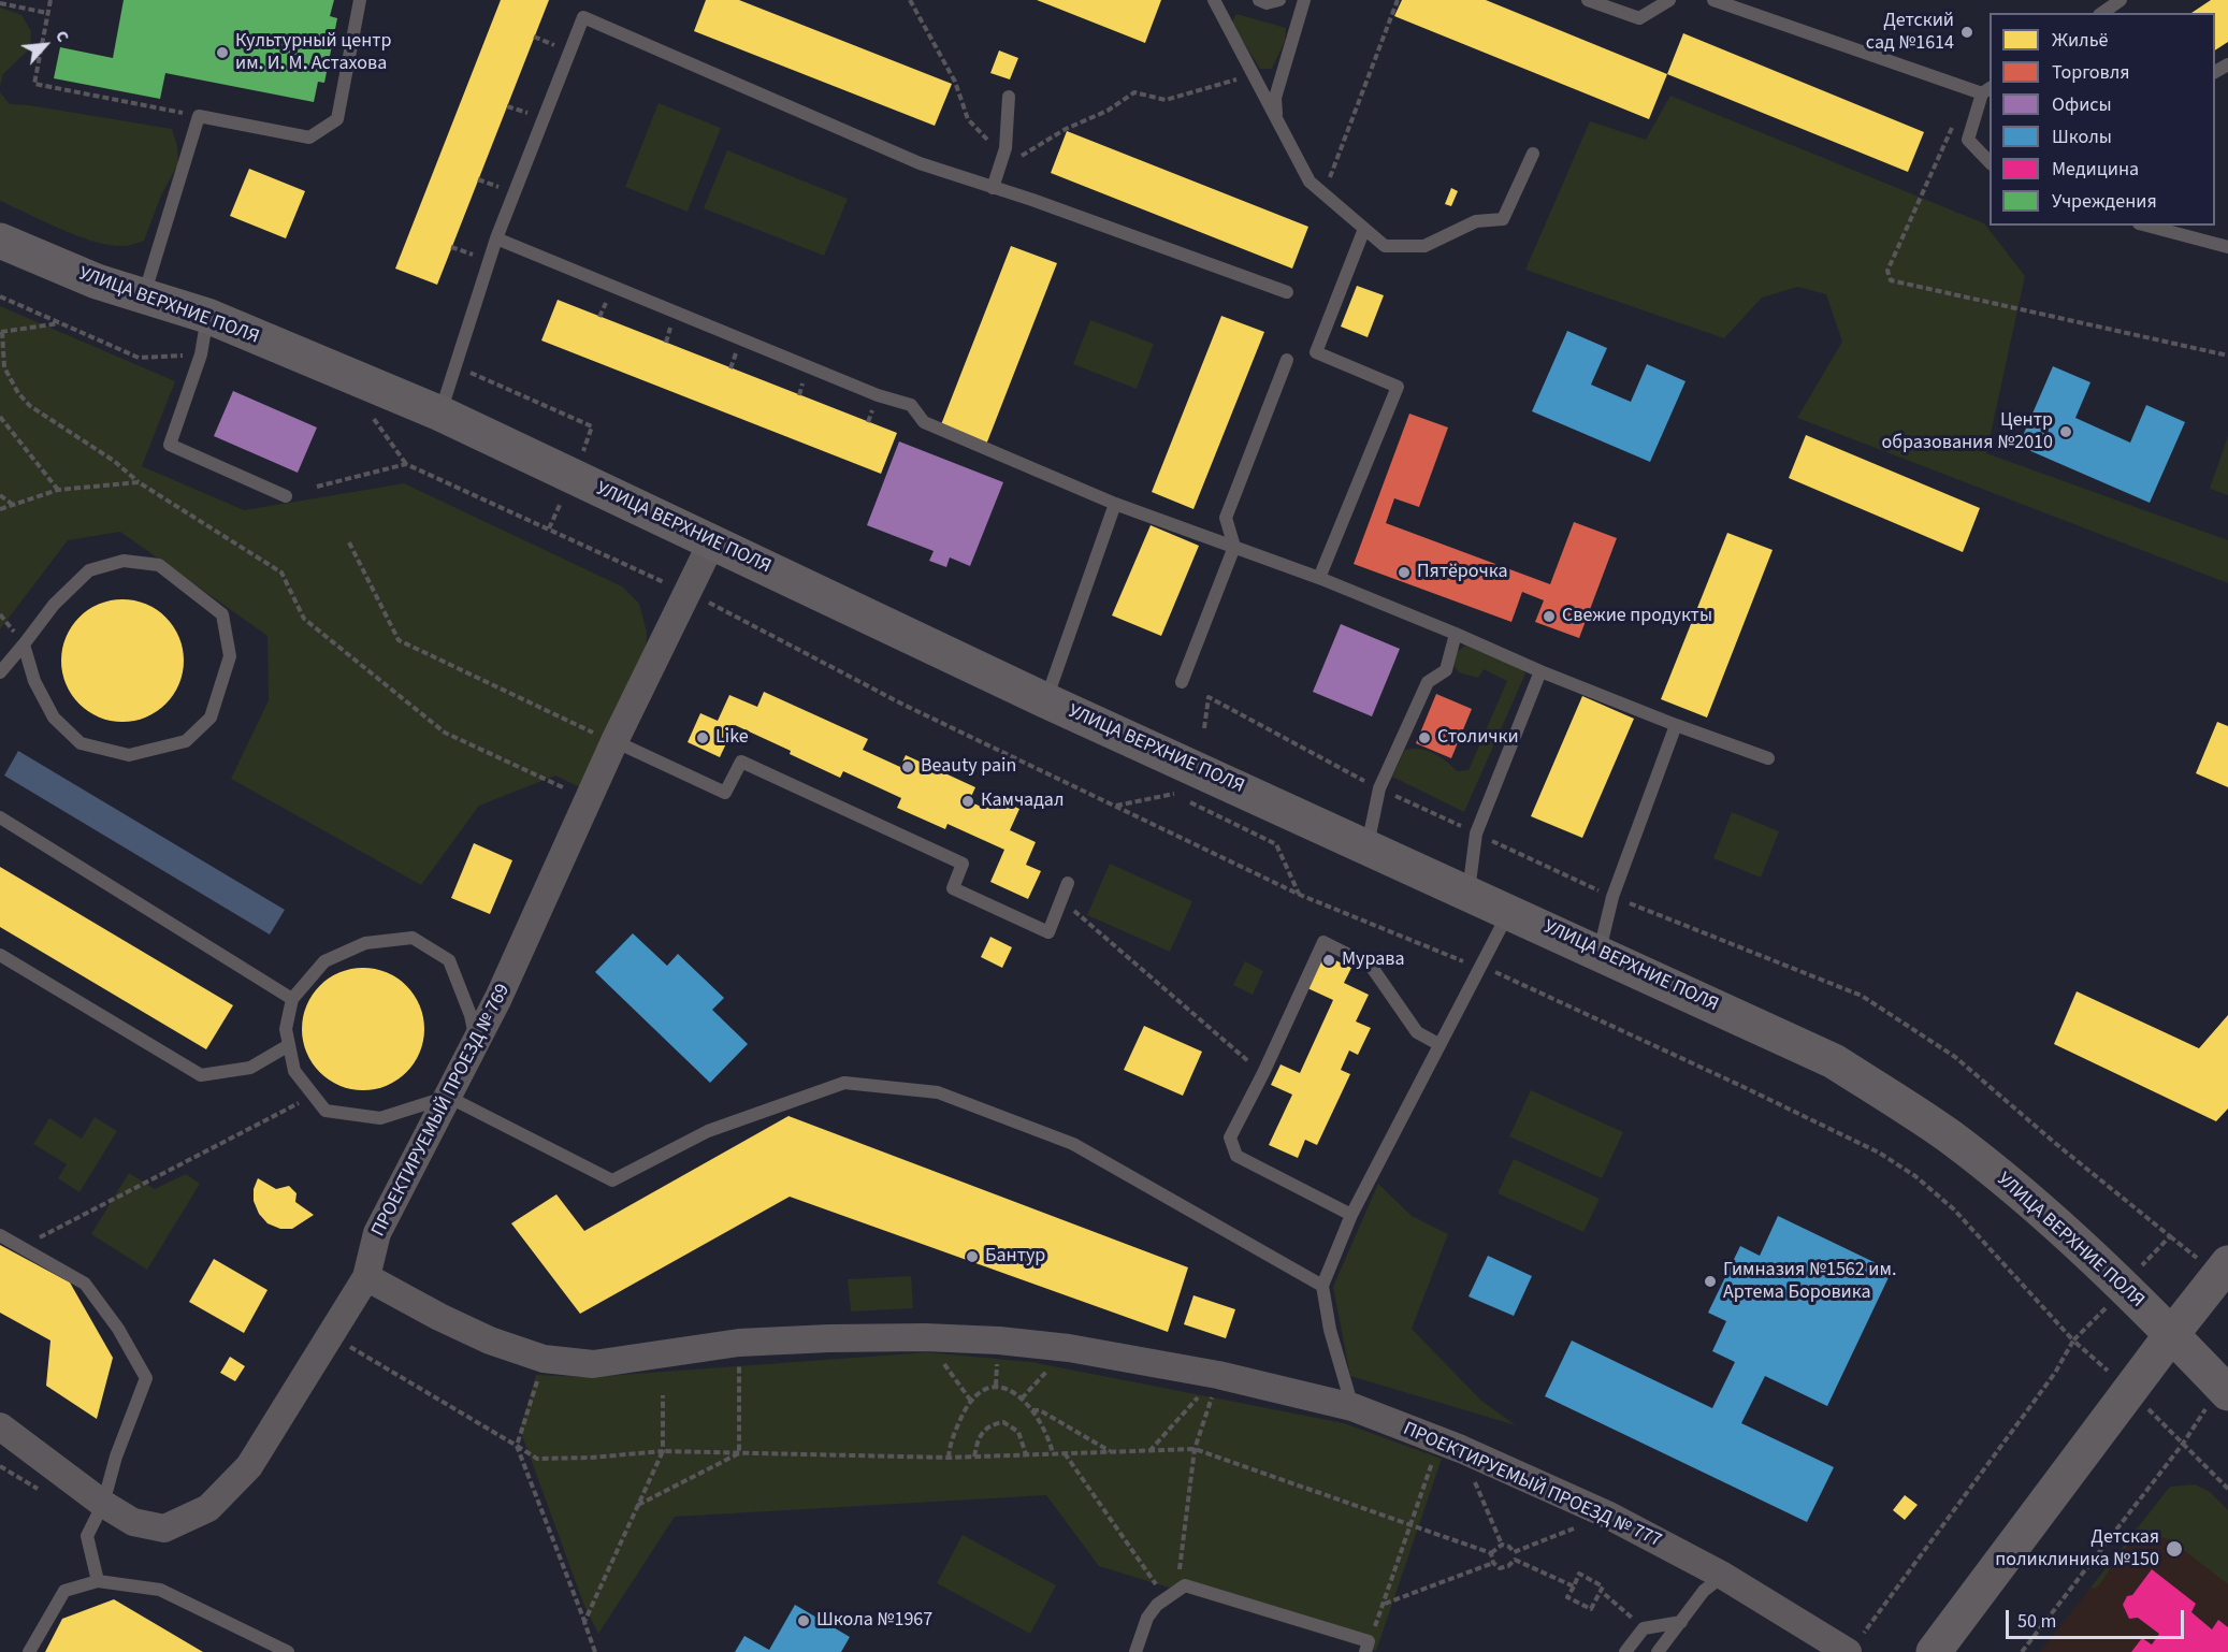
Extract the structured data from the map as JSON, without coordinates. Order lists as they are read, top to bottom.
{
  "streets": {
    "main road": ["УЛИЦА ВЕРХНИЕ ПОЛЯ"],
    "street": ["ПРОЕКТИРУЕМЫЙ ПРОЕЗД № 769", "ПРОЕКТИРУЕМЫЙ ПРОЕЗД № 777"]
  },
  "crossings": [
    ["УЛИЦА ВЕРХНИЕ ПОЛЯ", "ПРОЕКТИРУЕМЫЙ ПРОЕЗД № 769"],
    ["ПРОЕКТИРУЕМЫЙ ПРОЕЗД № 769", "ПРОЕКТИРУЕМЫЙ ПРОЕЗД № 777"]
  ],
  "places": [
    "Детский сад №1614",
    "Культурный центр им. И. М. Астахова",
    "Центр образования №2010",
    "Пятёрочка",
    "Свежие продукты",
    "Like",
    "Столички",
    "Beauty pain",
    "Камчадал",
    "Мурава",
    "Бантур",
    "Гимназия №1562 им. Артема Боровика",
    "Детская поликлиника №150",
    "Школа №1967"
  ],
  "legend": [
    "Жильё",
    "Торговля",
    "Офисы",
    "Школы",
    "Медицина",
    "Учреждения"
  ],
  "scale_bar": "50 m",
  "north": "top right"
}
